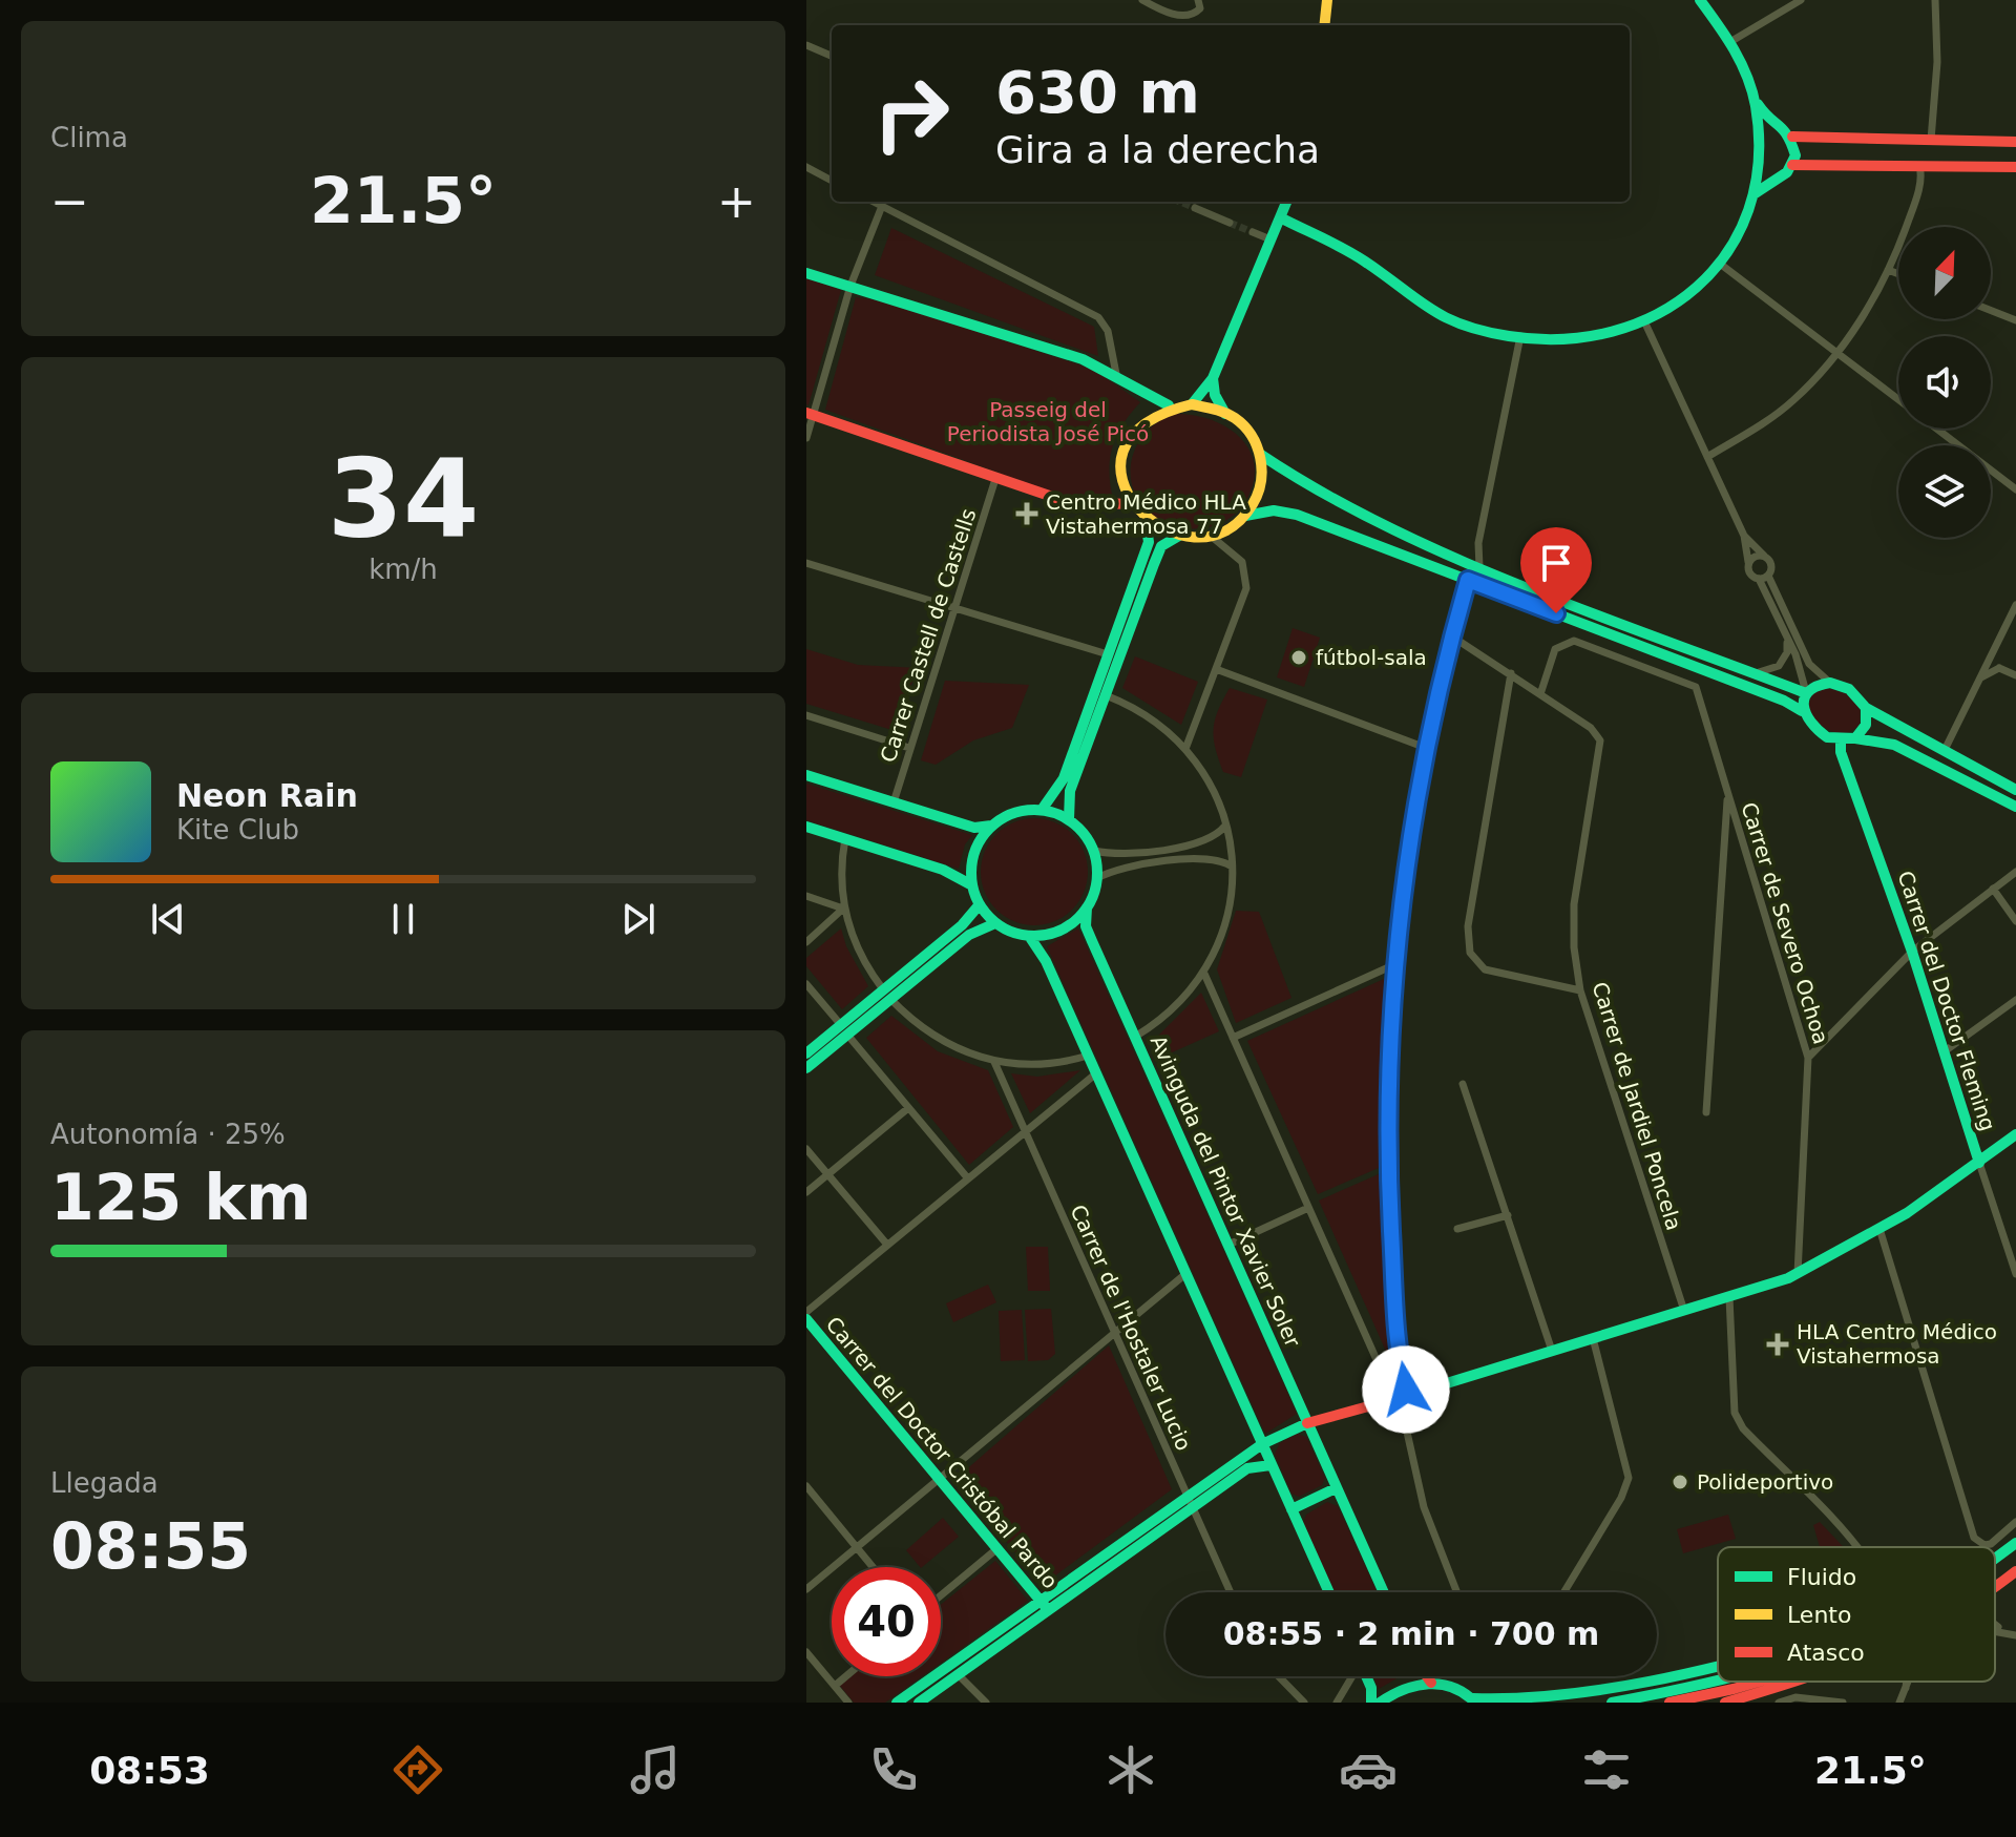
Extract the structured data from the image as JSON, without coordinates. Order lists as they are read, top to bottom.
{
  "streets": {
    "main road": ["Carrer del Doctor Fleming", "Avinguda del Pintor Xavier Soler", "Carrer del Doctor Cristóbal Pardo"],
    "street": [
      "Carrer Castell de Castells",
      "Carrer de Severo Ochoa",
      "Carrer de Jardiel Poncela",
      "Carrer de l'Hostaler Lucio"
    ]
  },
  "crossings": [
    ["Carrer de Severo Ochoa", "Carrer de Jardiel Poncela"]
  ],
  "parks": ["Passeig del Periodista José Picó"],
  "places": {
    "health": ["Centro Médico HLA Vistahermosa 77", "HLA Centro Médico Vistahermosa"],
    "other": ["fútbol-sala", "Polideportivo"]
  },
  "legend": ["Fluido", "Lento", "Atasco"],
  "north": "top right",
  "page": {
    "tile": [
      "Clima",
      ["34", "km/h"],
      ["Autonomía · 25%", "125 km"],
      ["Llegada", "08:55"]
    ],
    "turn": ["630 m", "Gira a la derecha"],
    "heat": ["−", "21.5°", "+"],
    "song": ["Neon Rain", "Kite Club"],
    "limit": "40",
    "trip": "08:55 · 2 min · 700 m",
    "tabs": ["08:53", "21.5°"]
  }
}
